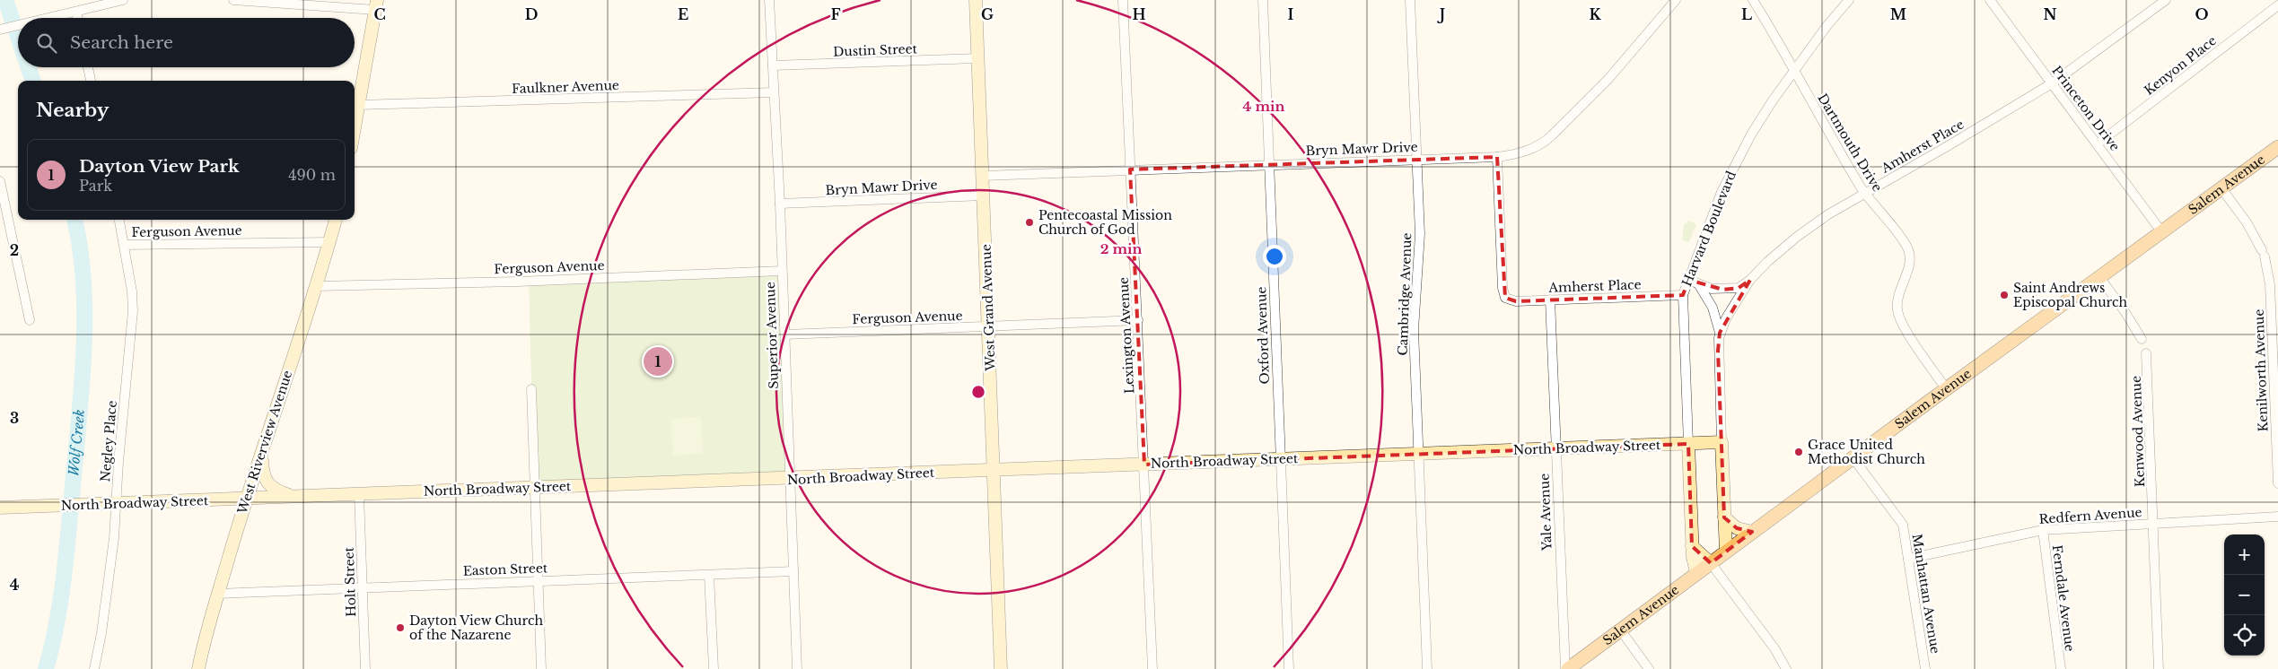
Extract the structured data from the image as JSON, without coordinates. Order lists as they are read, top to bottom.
{
  "streets": {
    "main road": ["Salem Avenue"],
    "street": [
      "Dustin Street",
      "Kenyon Place",
      "Faulkner Avenue",
      "Princeton Drive",
      "Dartmouth Drive",
      "Amherst Place",
      "Bryn Mawr Drive",
      "Harvard Boulevard",
      "Ferguson Avenue",
      "Cambridge Avenue",
      "West Grand Avenue",
      "Superior Avenue",
      "Lexington Avenue",
      "Oxford Avenue",
      "Kenilworth Avenue",
      "Kenwood Avenue",
      "Negley Place",
      "West Riverview Avenue",
      "North Broadway Street",
      "Yale Avenue",
      "Redfern Avenue",
      "Easton Street",
      "Holt Street",
      "Manhattan Avenue",
      "Ferndale Avenue"
    ]
  },
  "crossings": [
    ["Dustin Street", "West Grand Avenue"],
    ["Dustin Street", "Superior Avenue"],
    ["Kenyon Place", "Princeton Drive"],
    ["Faulkner Avenue", "Superior Avenue"],
    ["Princeton Drive", "Amherst Place"],
    ["Princeton Drive", "Salem Avenue"],
    ["Dartmouth Drive", "Amherst Place"],
    ["Dartmouth Drive", "Salem Avenue"],
    ["Dartmouth Drive", "Harvard Boulevard"],
    ["Amherst Place", "Bryn Mawr Drive"],
    ["Amherst Place", "Harvard Boulevard"],
    ["Amherst Place", "Yale Avenue"],
    ["Bryn Mawr Drive", "Cambridge Avenue"],
    ["Bryn Mawr Drive", "West Grand Avenue"],
    ["Bryn Mawr Drive", "Superior Avenue"],
    ["Bryn Mawr Drive", "Lexington Avenue"],
    ["Bryn Mawr Drive", "Oxford Avenue"],
    ["Salem Avenue", "Harvard Boulevard"],
    ["Salem Avenue", "Kenilworth Avenue"],
    ["Salem Avenue", "Yale Avenue"],
    ["Salem Avenue", "Manhattan Avenue"],
    ["Harvard Boulevard", "North Broadway Street"],
    ["Ferguson Avenue", "West Grand Avenue"],
    ["Ferguson Avenue", "Superior Avenue"],
    ["Ferguson Avenue", "Lexington Avenue"],
    ["Ferguson Avenue", "Negley Place"],
    ["Ferguson Avenue", "West Riverview Avenue"],
    ["Cambridge Avenue", "North Broadway Street"],
    ["West Grand Avenue", "North Broadway Street"],
    ["Superior Avenue", "North Broadway Street"],
    ["Superior Avenue", "Easton Street"],
    ["Lexington Avenue", "North Broadway Street"],
    ["Oxford Avenue", "North Broadway Street"],
    ["Kenwood Avenue", "Redfern Avenue"],
    ["Negley Place", "North Broadway Street"],
    ["West Riverview Avenue", "North Broadway Street"],
    ["West Riverview Avenue", "Easton Street"],
    ["North Broadway Street", "Yale Avenue"],
    ["North Broadway Street", "Holt Street"],
    ["Redfern Avenue", "Manhattan Avenue"],
    ["Redfern Avenue", "Ferndale Avenue"],
    ["Easton Street", "Holt Street"]
  ],
  "water": ["Wolf Creek"],
  "places": [
    "Pentecoastal Mission Church of God",
    "Saint Andrews Episcopal Church",
    "Grace United Methodist Church",
    "Dayton View Church of the Nazarene"
  ],
  "page": {
    "search": "Search here",
    "heading": "Nearby",
    "list": [
      {
        "mark": "1",
        "name": "Dayton View Park",
        "note": "Park",
        "value": "490 m"
      }
    ],
    "pins": "1",
    "map_buttons": ["+", "−"]
  },
  "grid": {
    "columns": [
      "C",
      "D",
      "E",
      "F",
      "G",
      "H",
      "I",
      "J",
      "K",
      "L",
      "M",
      "N",
      "O"
    ],
    "rows": ["2", "3", "4"]
  },
  "rings": ["4 min", "2 min"]
}
